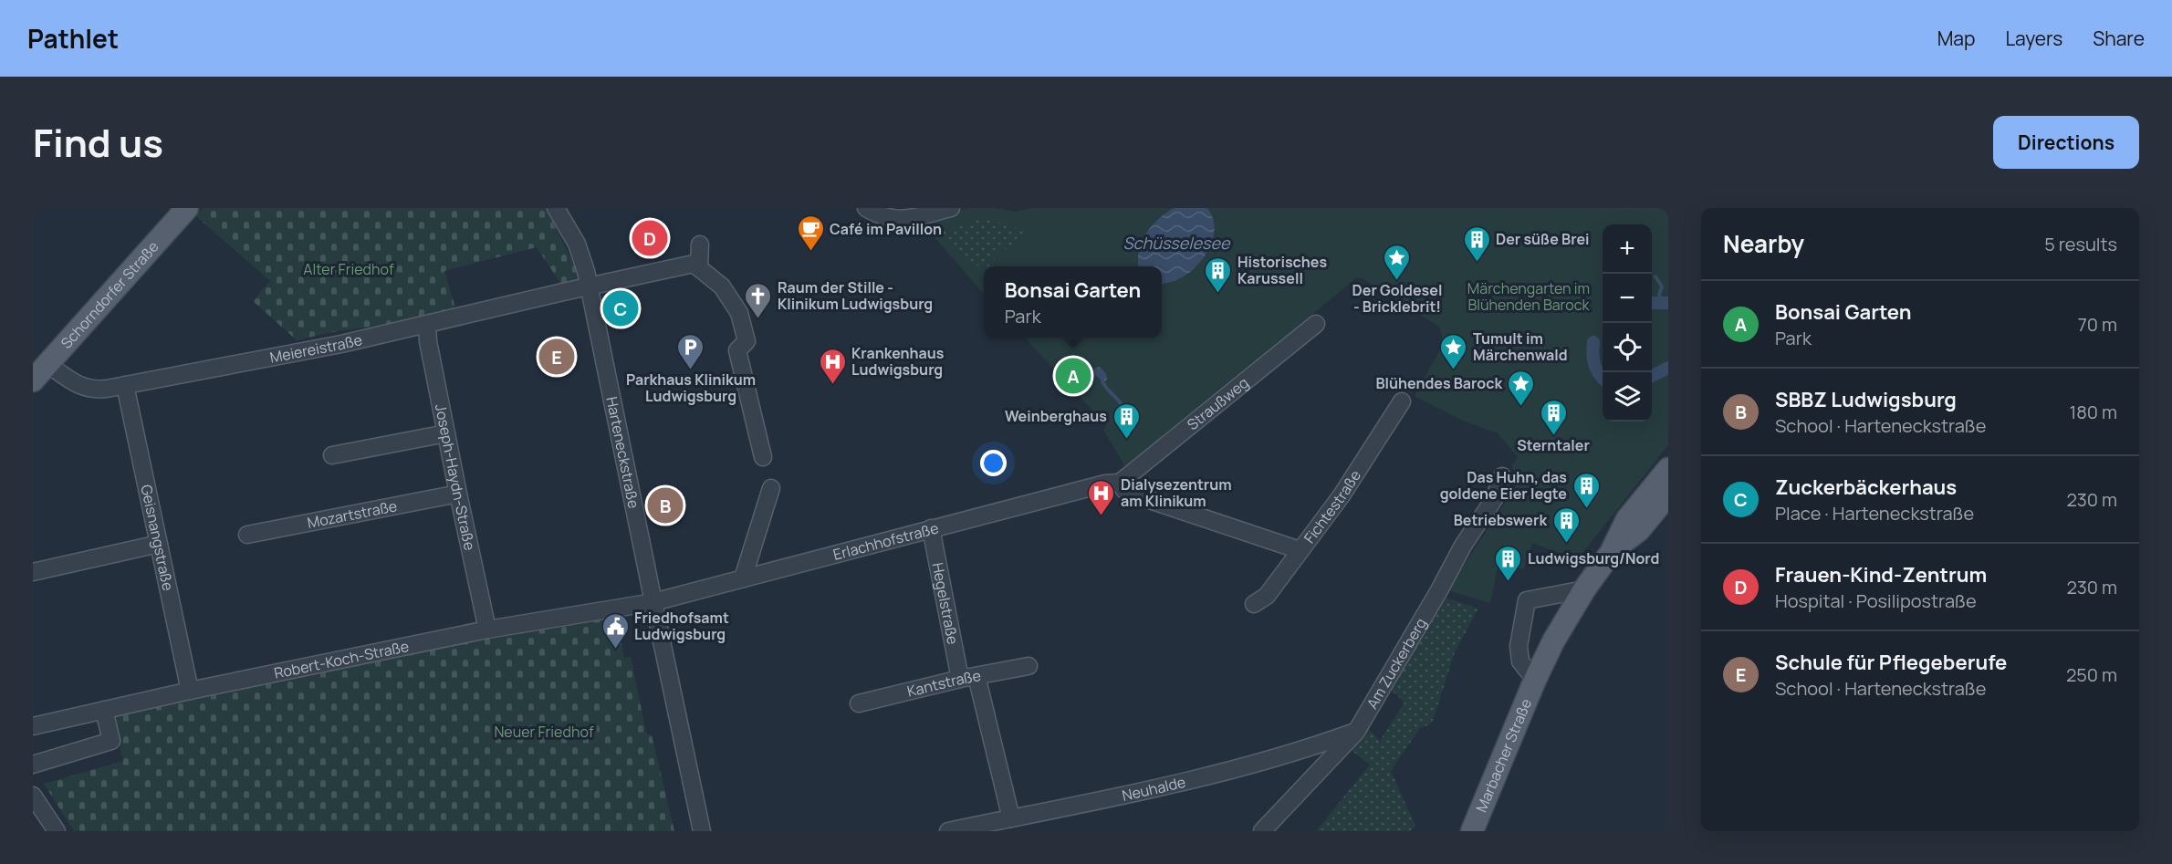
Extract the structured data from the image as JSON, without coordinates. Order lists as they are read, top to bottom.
{
  "streets": {
    "main road": ["Schorndorfer Straße", "Marbacher Straße"],
    "street": [
      "Meiereistraße",
      "Straußweg",
      "Harteneckstraße",
      "Joseph-Haydn-Straße",
      "Fichtestraße",
      "Mozartstraße",
      "Geisnangstraße",
      "Erlachhofstraße",
      "Hegelstraße",
      "Robert-Koch-Straße",
      "Am Zuckerberg",
      "Kantstraße",
      "Neuhalde"
    ]
  },
  "crossings": [
    ["Schorndorfer Straße", "Meiereistraße"],
    ["Meiereistraße", "Harteneckstraße"],
    ["Meiereistraße", "Joseph-Haydn-Straße"],
    ["Meiereistraße", "Geisnangstraße"],
    ["Straußweg", "Erlachhofstraße"],
    ["Harteneckstraße", "Erlachhofstraße"],
    ["Harteneckstraße", "Robert-Koch-Straße"],
    ["Joseph-Haydn-Straße", "Mozartstraße"],
    ["Joseph-Haydn-Straße", "Robert-Koch-Straße"],
    ["Geisnangstraße", "Robert-Koch-Straße"],
    ["Erlachhofstraße", "Hegelstraße"],
    ["Erlachhofstraße", "Robert-Koch-Straße"],
    ["Hegelstraße", "Kantstraße"],
    ["Hegelstraße", "Neuhalde"],
    ["Am Zuckerberg", "Neuhalde"]
  ],
  "water": ["Schüsselesee"],
  "parks": ["Alter Friedhof", "Märchengarten im Blühenden Barock", "Neuer Friedhof"],
  "places": {
    "cafe": ["Café im Pavillon"],
    "building": [
      "Der süße Brei",
      "Historisches Karussell",
      "Sterntaler",
      "Weinberghaus",
      "Das Huhn, das goldene Eier legte",
      "Betriebswerk",
      "Ludwigsburg/Nord"
    ],
    "place": ["Der Goldesel - Bricklebrit!", "Tumult im Märchenwald", "Blühendes Barock"],
    "church": ["Raum der Stille - Klinikum Ludwigsburg"],
    "parking": ["Parkhaus Klinikum Ludwigsburg"],
    "hospital": ["Krankenhaus Ludwigsburg", "Dialysezentrum am Klinikum"],
    "public building": ["Friedhofsamt Ludwigsburg"]
  },
  "page": {
    "header": "Pathlet",
    "nav": ["Map", "Layers", "Share"],
    "title": "Find us",
    "buttons": "Directions",
    "heading": ["Nearby", "5 results"],
    "pins": [
      "D",
      "C",
      "E",
      "A",
      "B"
    ],
    "map_buttons": ["+", "−"],
    "popup": ["Bonsai Garten", "Park"],
    "list": [
      {
        "mark": "A",
        "name": "Bonsai Garten",
        "note": "Park",
        "value": "70 m"
      },
      {
        "mark": "B",
        "name": "SBBZ Ludwigsburg",
        "note": "School · Harteneckstraße",
        "value": "180 m"
      },
      {
        "mark": "C",
        "name": "Zuckerbäckerhaus",
        "note": "Place · Harteneckstraße",
        "value": "230 m"
      },
      {
        "mark": "D",
        "name": "Frauen-Kind-Zentrum",
        "note": "Hospital · Posilipostraße",
        "value": "230 m"
      },
      {
        "mark": "E",
        "name": "Schule für Pflegeberufe",
        "note": "School · Harteneckstraße",
        "value": "250 m"
      }
    ]
  }
}
